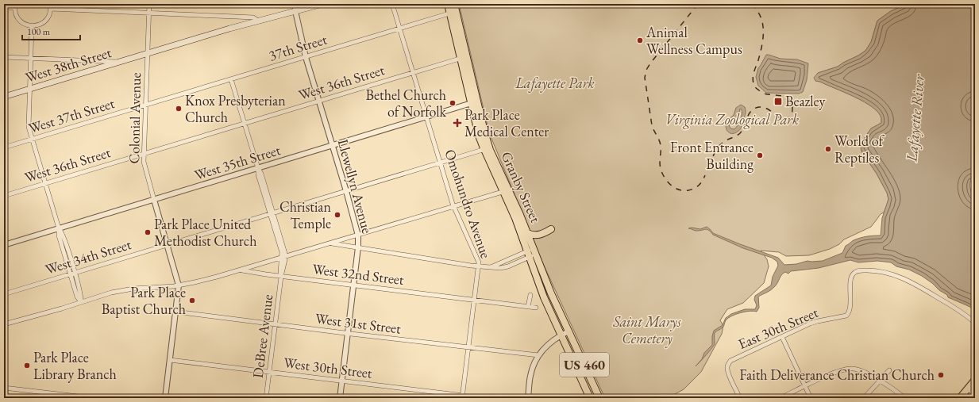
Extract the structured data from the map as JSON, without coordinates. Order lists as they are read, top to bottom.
{
  "streets": {
    "main road": ["West 38th Street", "Granby Street", "US 460"],
    "street": [
      "37th Street",
      "West 36th Street",
      "West 37th Street",
      "Colonial Avenue",
      "West 35th Street",
      "Llewellyn Avenue",
      "Omohundro Avenue",
      "West 34th Street",
      "West 32nd Street",
      "West 31st Street",
      "East 30th Street",
      "DeBree Avenue",
      "West 30th Street"
    ]
  },
  "crossings": [
    ["37th Street", "West 37th Street"],
    ["37th Street", "Colonial Avenue"],
    ["37th Street", "Llewellyn Avenue"],
    ["37th Street", "Granby Street"],
    ["37th Street", "Omohundro Avenue"],
    ["37th Street", "DeBree Avenue"],
    ["West 38th Street", "Colonial Avenue"],
    ["West 38th Street", "Llewellyn Avenue"],
    ["West 36th Street", "Colonial Avenue"],
    ["West 36th Street", "Llewellyn Avenue"],
    ["West 36th Street", "Granby Street"],
    ["West 36th Street", "Omohundro Avenue"],
    ["West 36th Street", "DeBree Avenue"],
    ["West 37th Street", "Colonial Avenue"],
    ["Colonial Avenue", "West 35th Street"],
    ["Colonial Avenue", "West 34th Street"],
    ["Colonial Avenue", "West 31st Street"],
    ["Colonial Avenue", "West 30th Street"],
    ["West 35th Street", "Llewellyn Avenue"],
    ["West 35th Street", "Granby Street"],
    ["West 35th Street", "Omohundro Avenue"],
    ["West 35th Street", "DeBree Avenue"],
    ["Llewellyn Avenue", "West 34th Street"],
    ["Llewellyn Avenue", "West 32nd Street"],
    ["Llewellyn Avenue", "West 31st Street"],
    ["Llewellyn Avenue", "West 30th Street"],
    ["Granby Street", "West 34th Street"],
    ["Granby Street", "US 460"],
    ["Omohundro Avenue", "West 34th Street"],
    ["Omohundro Avenue", "West 32nd Street"],
    ["Omohundro Avenue", "West 31st Street"],
    ["Omohundro Avenue", "West 30th Street"],
    ["West 34th Street", "DeBree Avenue"],
    ["West 32nd Street", "DeBree Avenue"],
    ["West 31st Street", "DeBree Avenue"],
    ["DeBree Avenue", "West 30th Street"]
  ],
  "water": ["Lafayette River"],
  "parks": ["Lafayette Park", "Virginia Zoological Park", "Saint Marys Cemetery"],
  "places": {
    "other": [
      "Animal Wellness Campus",
      "Bethel Church of Norfolk",
      "Knox Presbyterian Church",
      "World of Reptiles",
      "Front Entrance Building",
      "Christian Temple",
      "Park Place United Methodist Church",
      "Park Place Baptist Church",
      "Park Place Library Branch",
      "Faith Deliverance Christian Church"
    ],
    "transit": ["Beazley"],
    "health": ["Park Place Medical Center"]
  },
  "scale_bar": "100 m"
}
